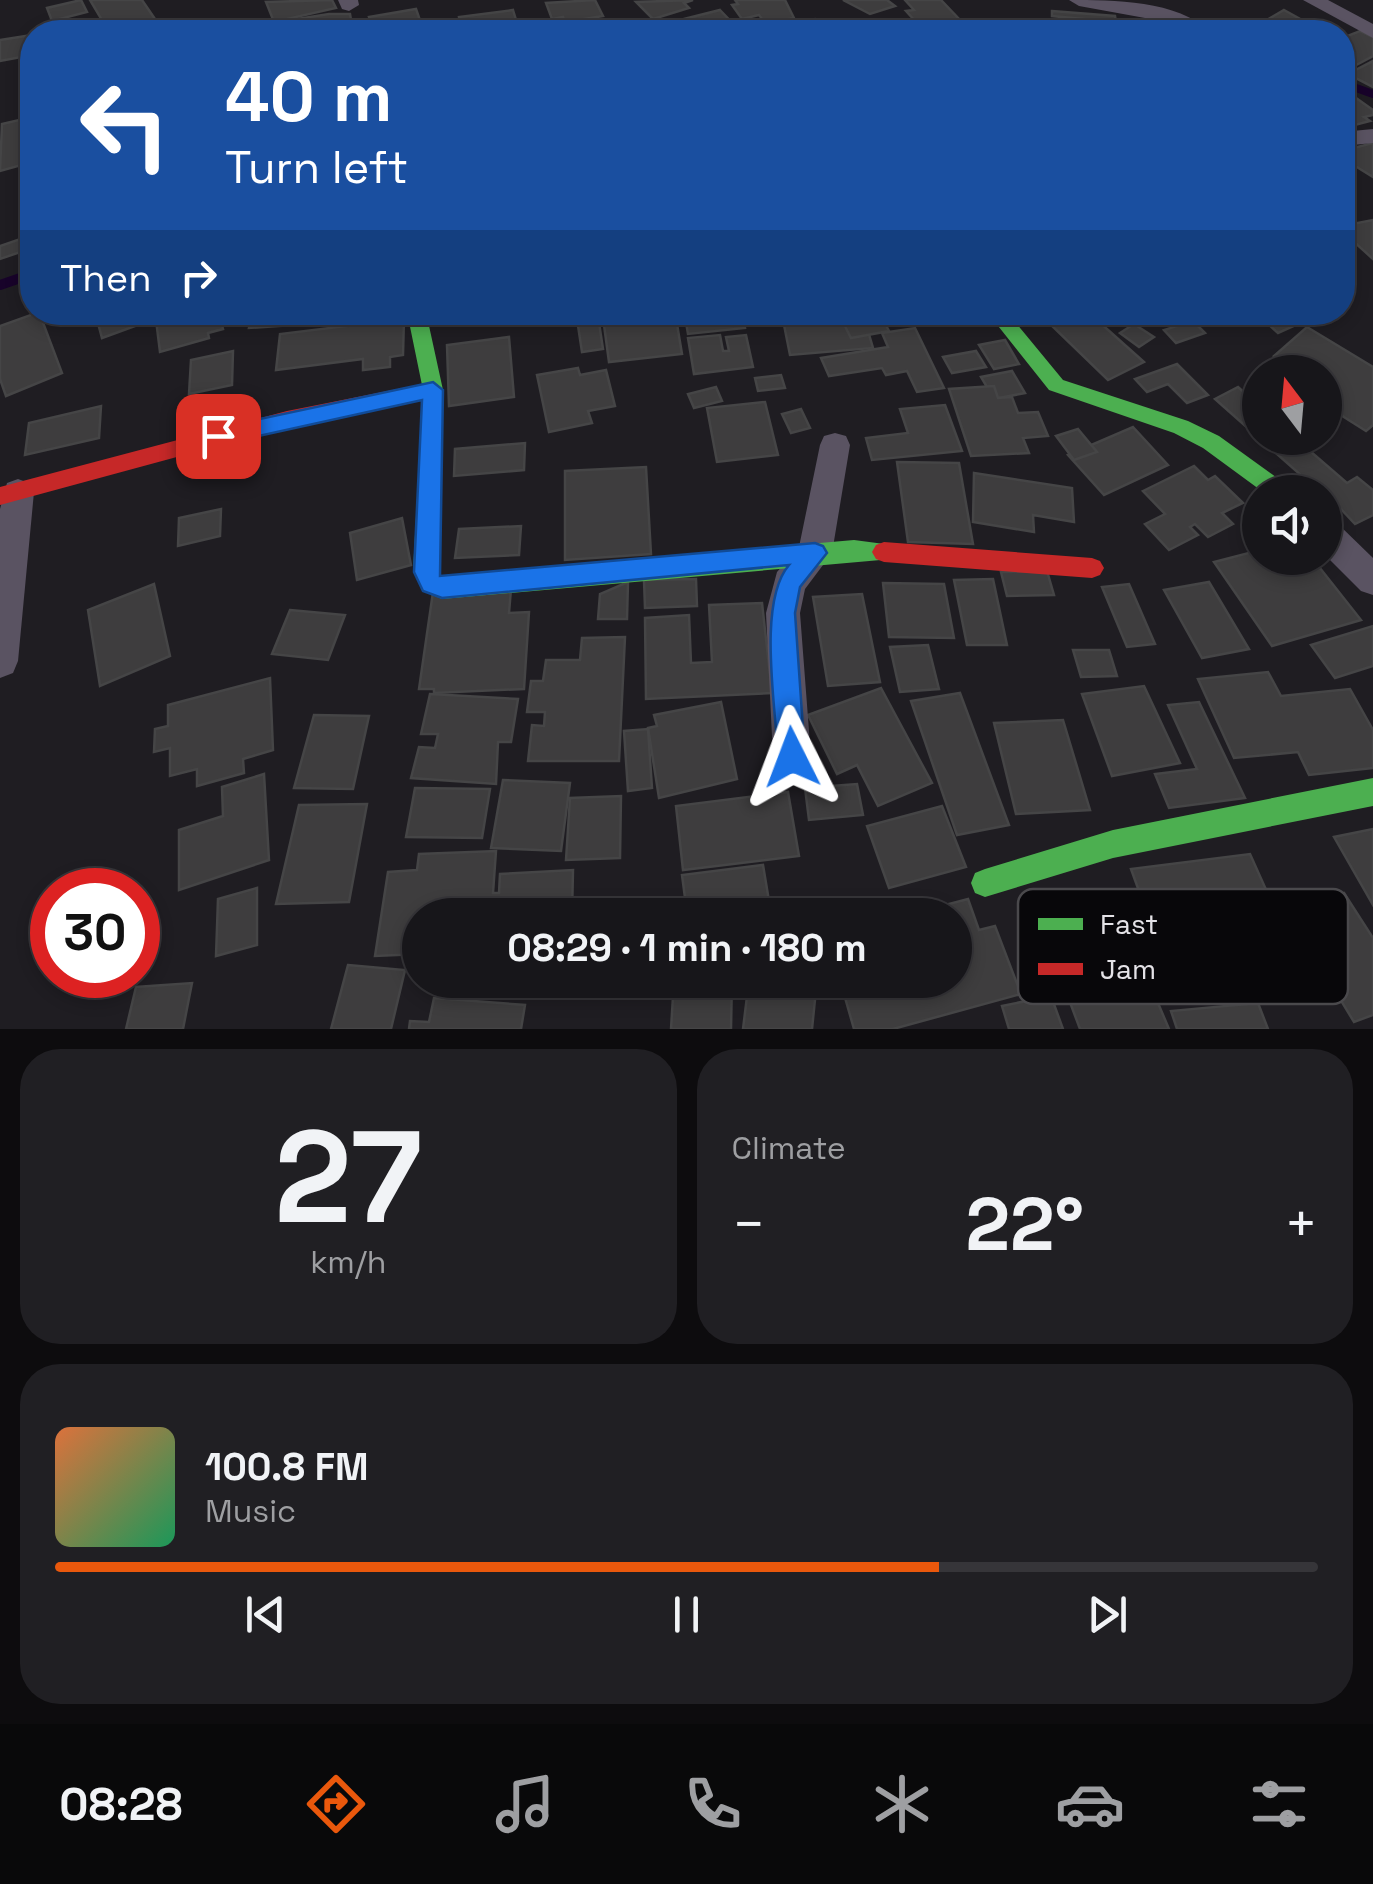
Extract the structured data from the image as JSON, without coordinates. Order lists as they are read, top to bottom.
{
  "legend": ["Fast", "Jam"],
  "north": "top",
  "page": {
    "turn": ["40 m", "Turn left"],
    "then": "Then",
    "limit": "30",
    "trip": "08:29 · 1 min · 180 m",
    "tile": [
      ["27", "km/h"],
      "Climate"
    ],
    "heat": ["−", "22°", "+"],
    "song": ["100.8 FM", "Music"],
    "tabs": "08:28"
  }
}
